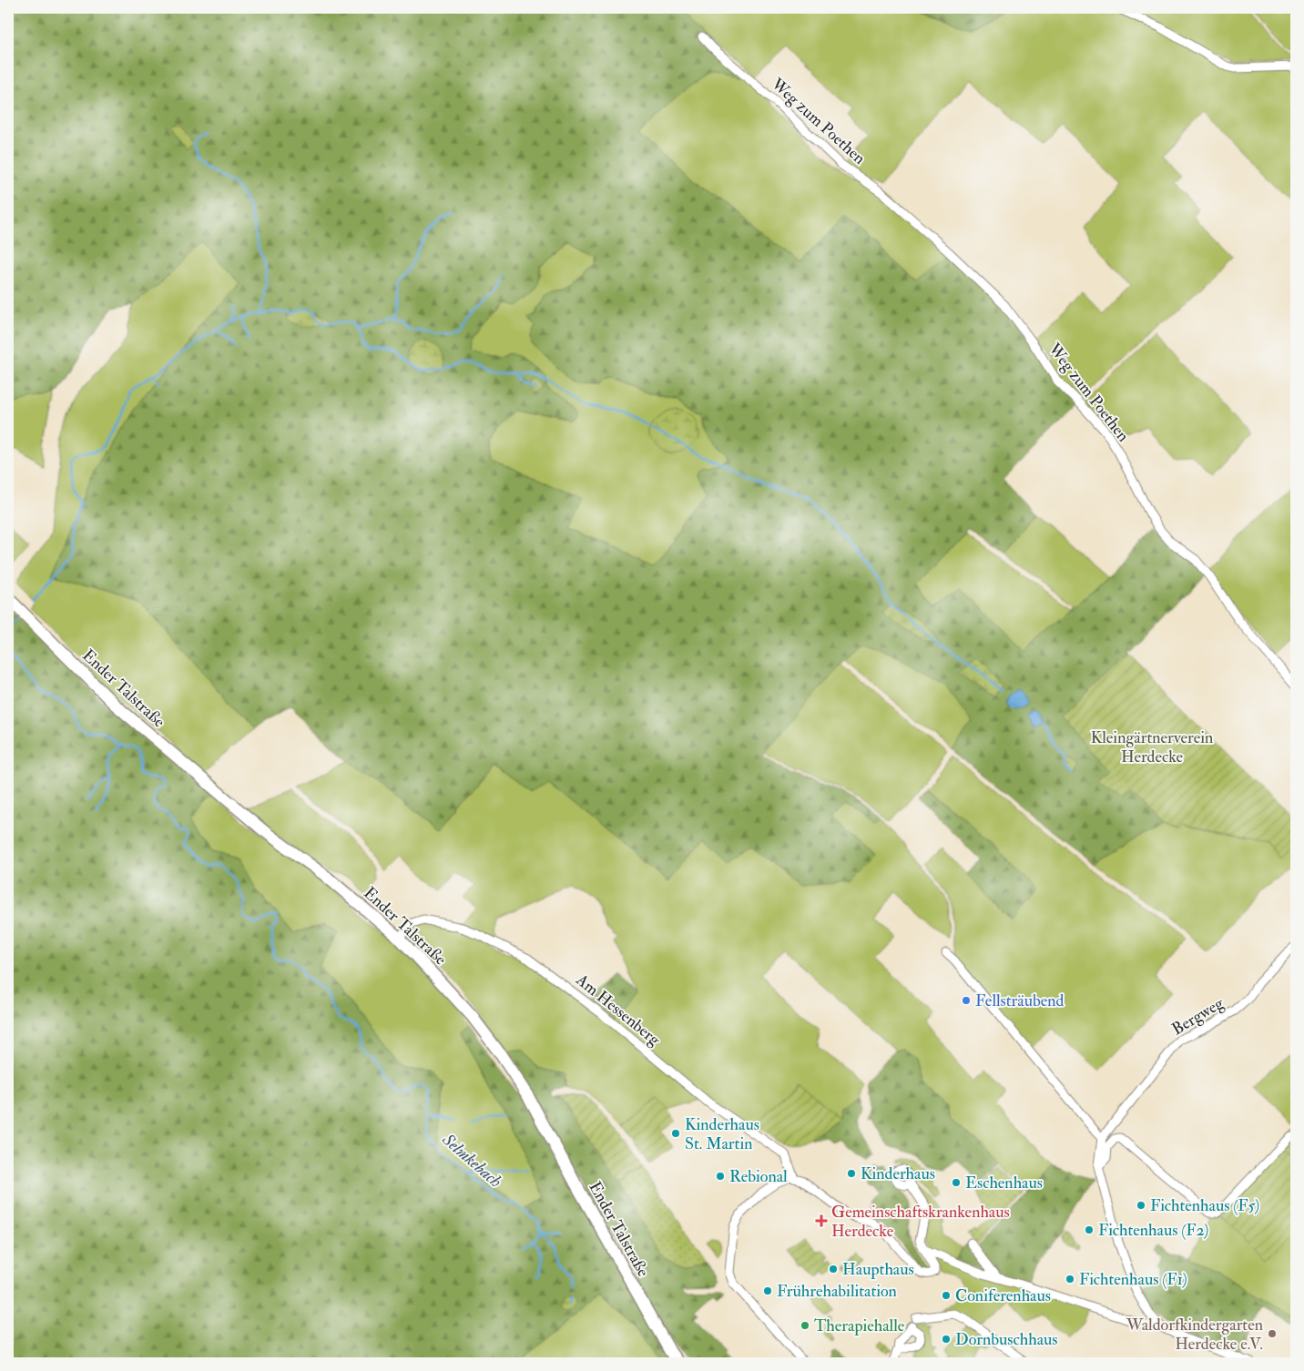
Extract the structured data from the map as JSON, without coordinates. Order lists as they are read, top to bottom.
{
  "streets": {
    "main road": ["Ender Talstraße"],
    "street": ["Weg zum Poethen", "Am Hessenberg", "Bergweg"]
  },
  "crossings": [
    ["Ender Talstraße", "Am Hessenberg"]
  ],
  "water": ["Selmkebach"],
  "parks": ["Kleingärtnerverein Herdecke"],
  "places": {
    "other": [
      "Fellsträubend",
      "Kinderhaus St. Martin",
      "Kinderhaus",
      "Rebional",
      "Eschenhaus",
      "Fichtenhaus (F5)",
      "Fichtenhaus (F2)",
      "Haupthaus",
      "Fichtenhaus (F1)",
      "Frührehabilitation",
      "Coniferenhaus",
      "Therapiehalle",
      "Waldorfkindergarten Herdecke e.V.",
      "Dornbuschhaus"
    ],
    "health": ["Gemeinschaftskrankenhaus Herdecke"]
  }
}
